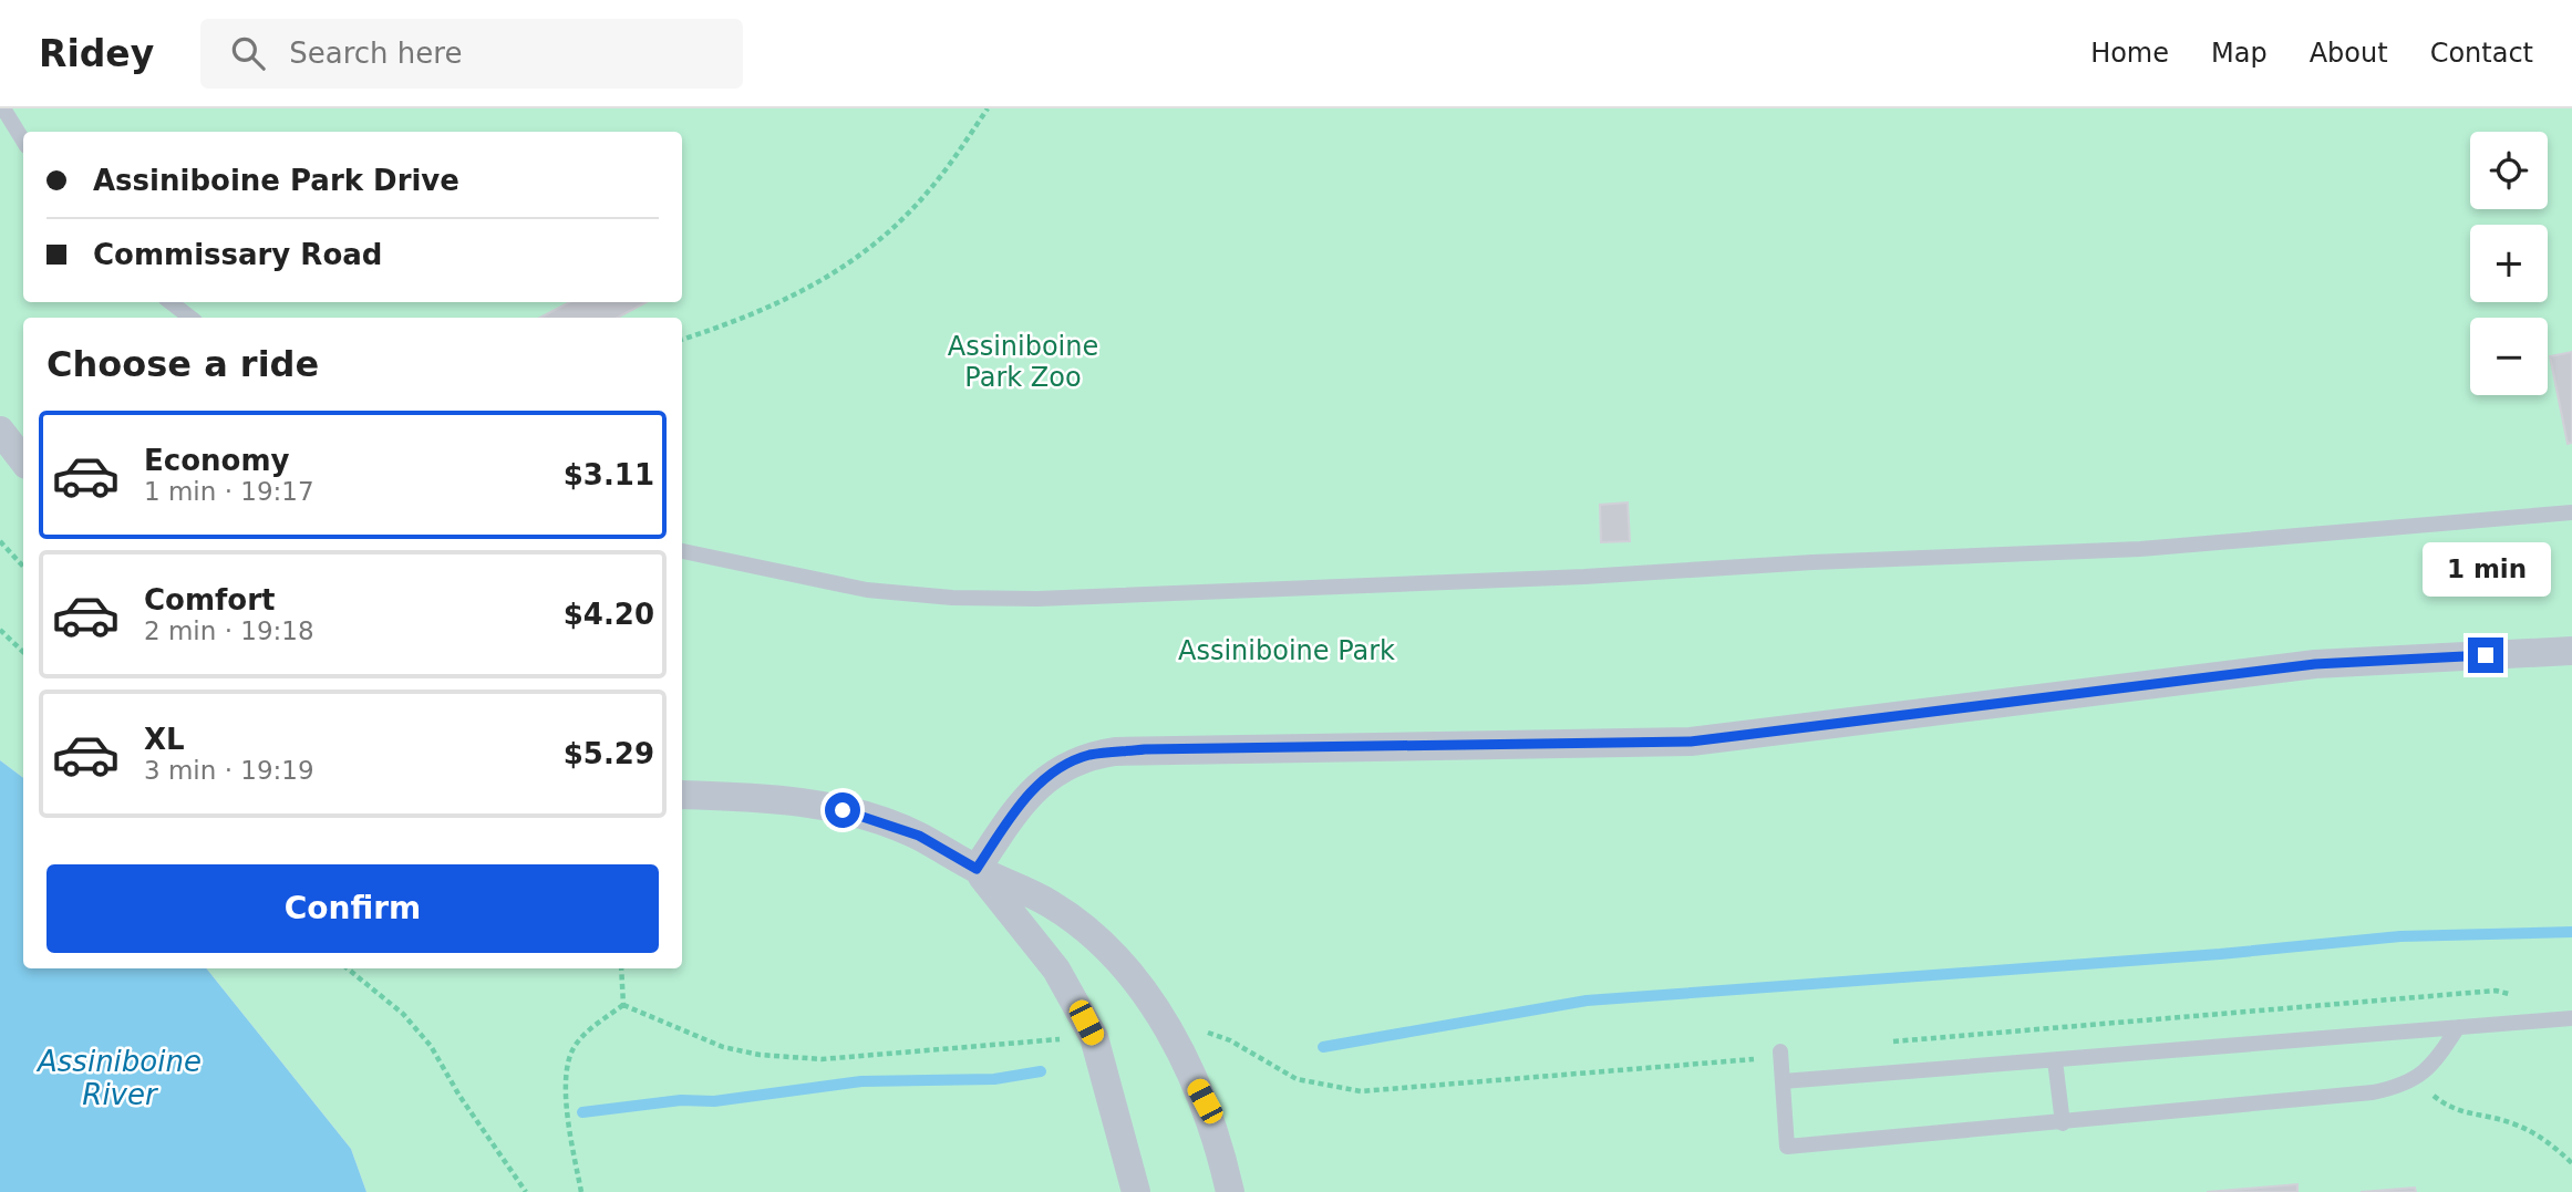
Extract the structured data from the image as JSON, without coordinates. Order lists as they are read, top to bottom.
{
  "water": ["Assiniboine River"],
  "parks": ["Assiniboine Park Zoo", "Assiniboine Park"],
  "page": {
    "header": "Ridey",
    "search": "Search here",
    "nav": [
      "Home",
      "Map",
      "About",
      "Contact"
    ],
    "map_buttons": ["+", "−"],
    "banner": ["Assiniboine Park Drive", "Commissary Road"],
    "heading": "Choose a ride",
    "list": [
      {
        "name": "Economy",
        "note": "1 min · 19:17",
        "value": "$3.11"
      },
      {
        "name": "Comfort",
        "note": "2 min · 19:18",
        "value": "$4.20"
      },
      {
        "name": "XL",
        "note": "3 min · 19:19",
        "value": "$5.29"
      }
    ],
    "bubble": "1 min",
    "buttons": "Confirm"
  }
}
